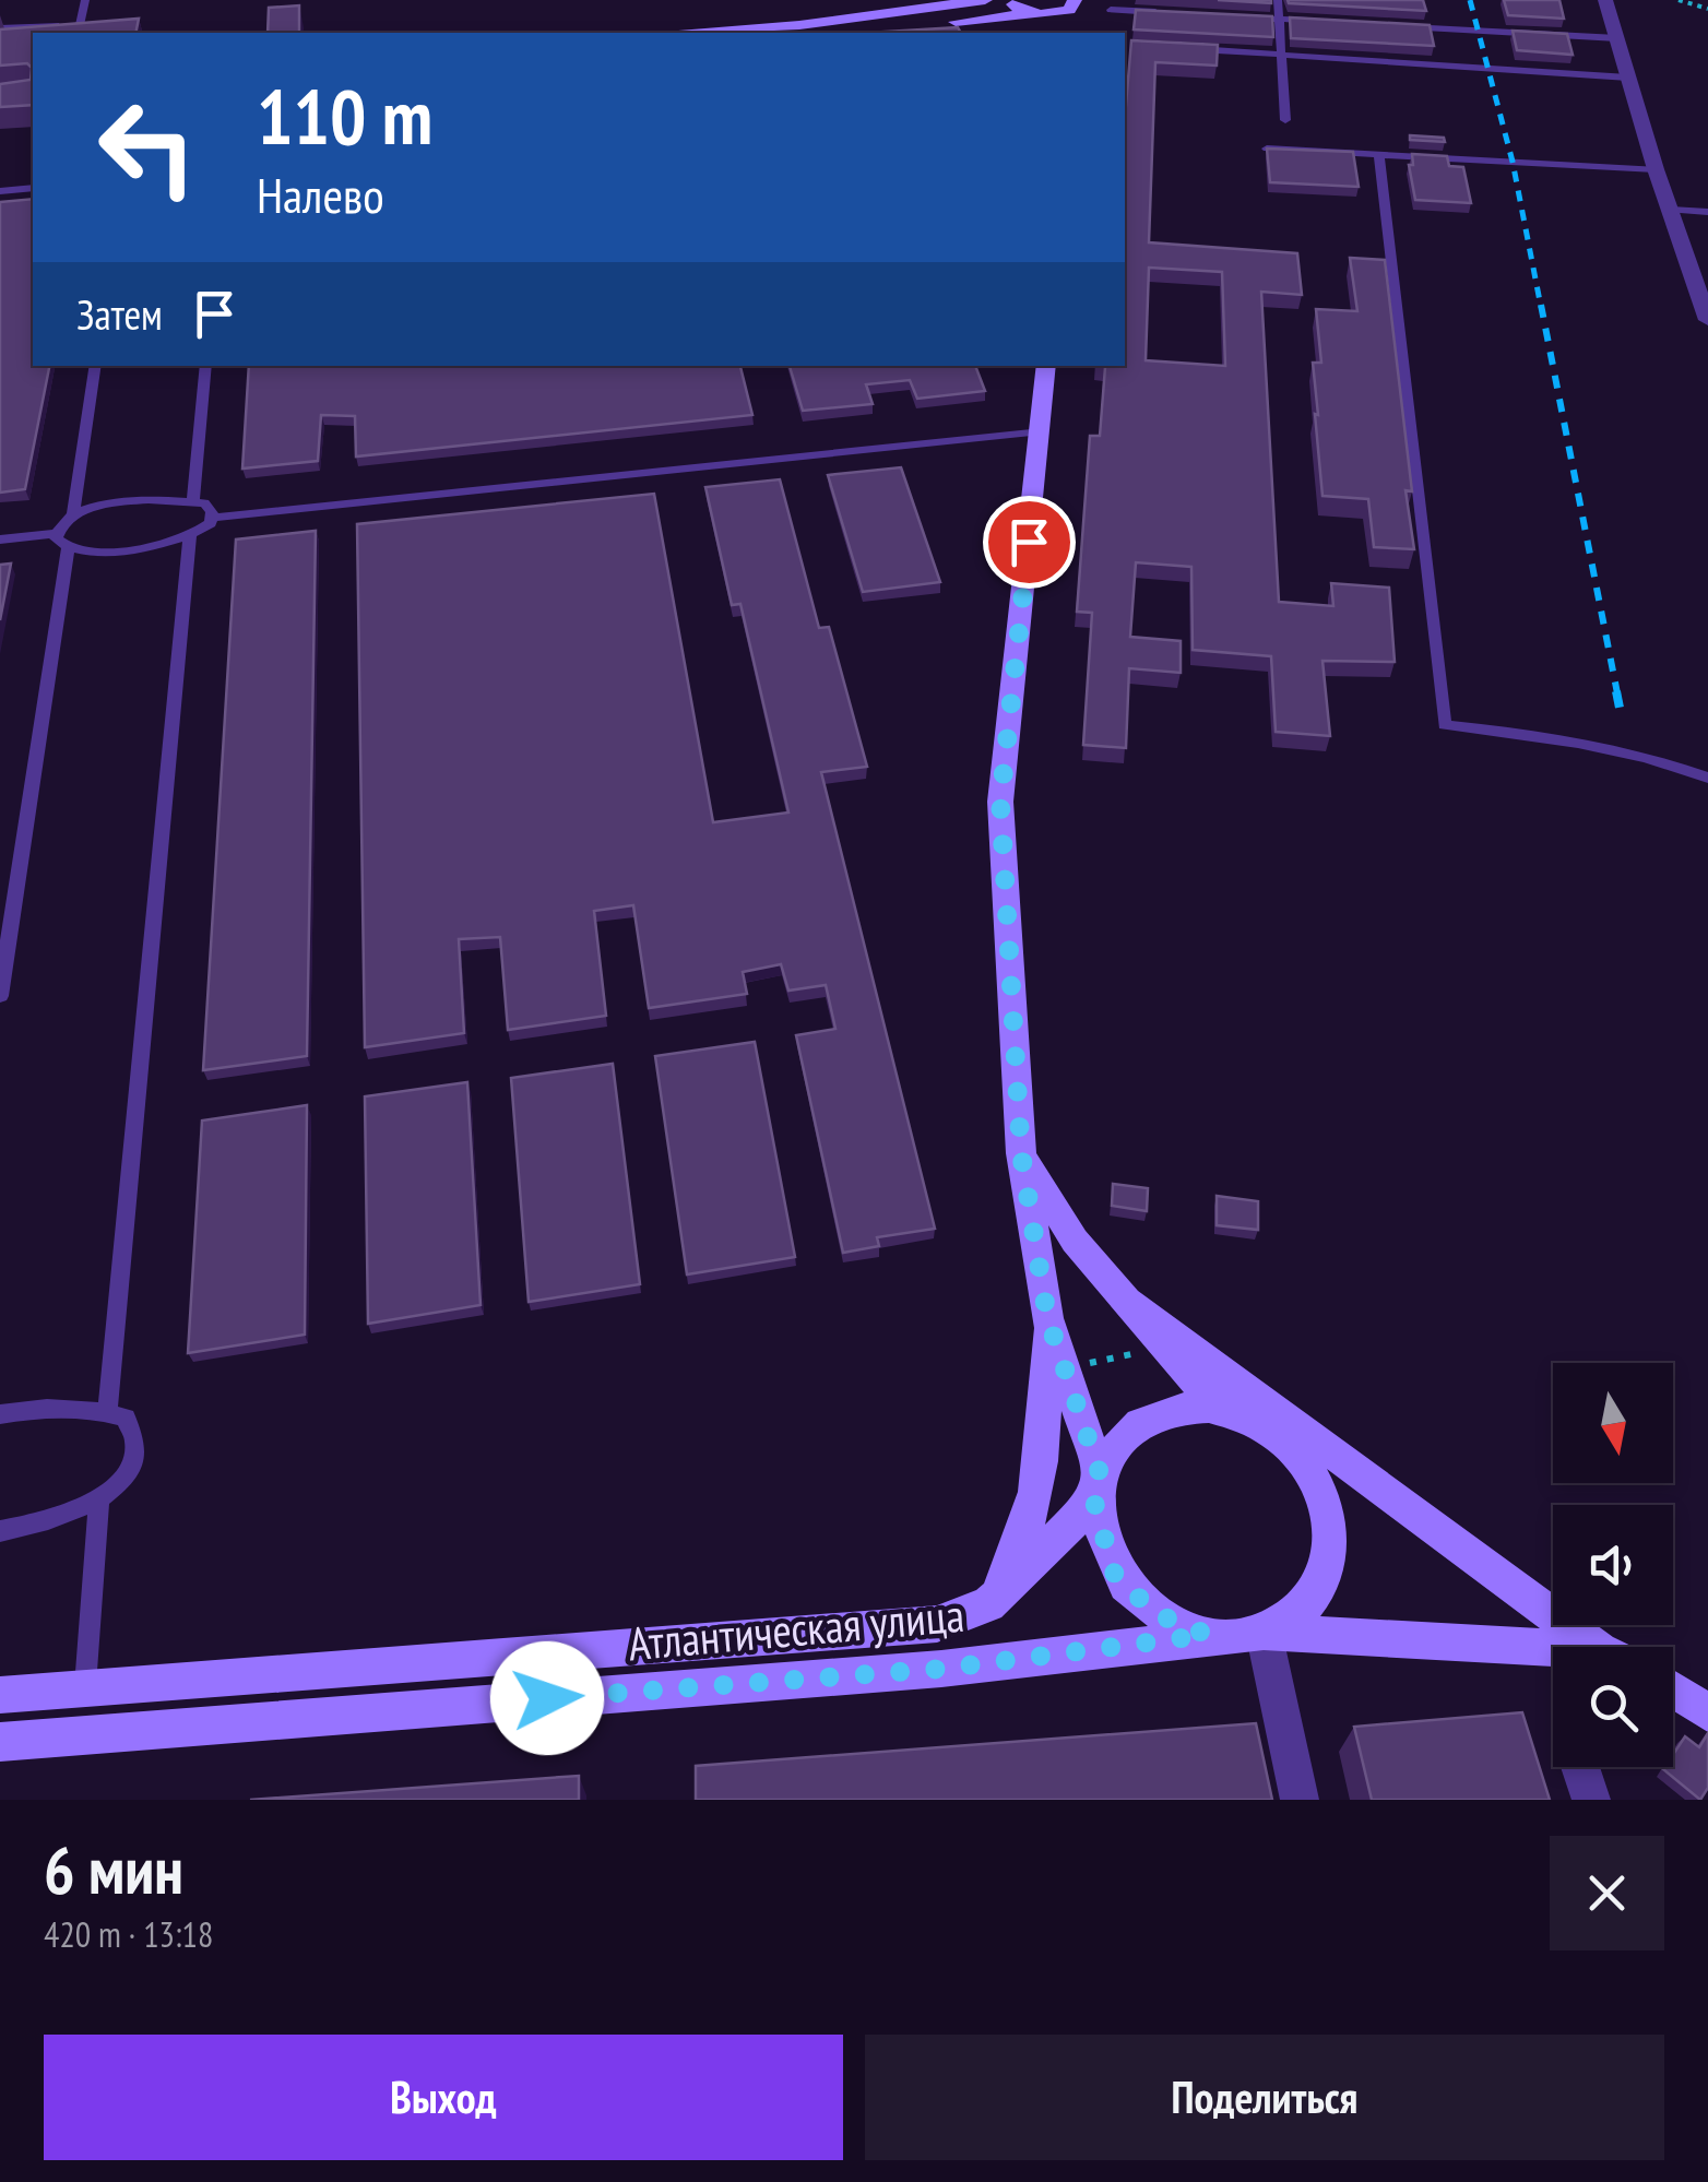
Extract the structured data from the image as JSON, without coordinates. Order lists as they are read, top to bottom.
{
  "streets": {
    "street": ["Атлантическая улица"]
  },
  "north": "bottom",
  "page": {
    "turn": ["110 m", "Налево"],
    "then": "Затем",
    "heading": ["6 мин", "420 m · 13:18"],
    "buttons": ["Выход", "Поделиться"]
  }
}
